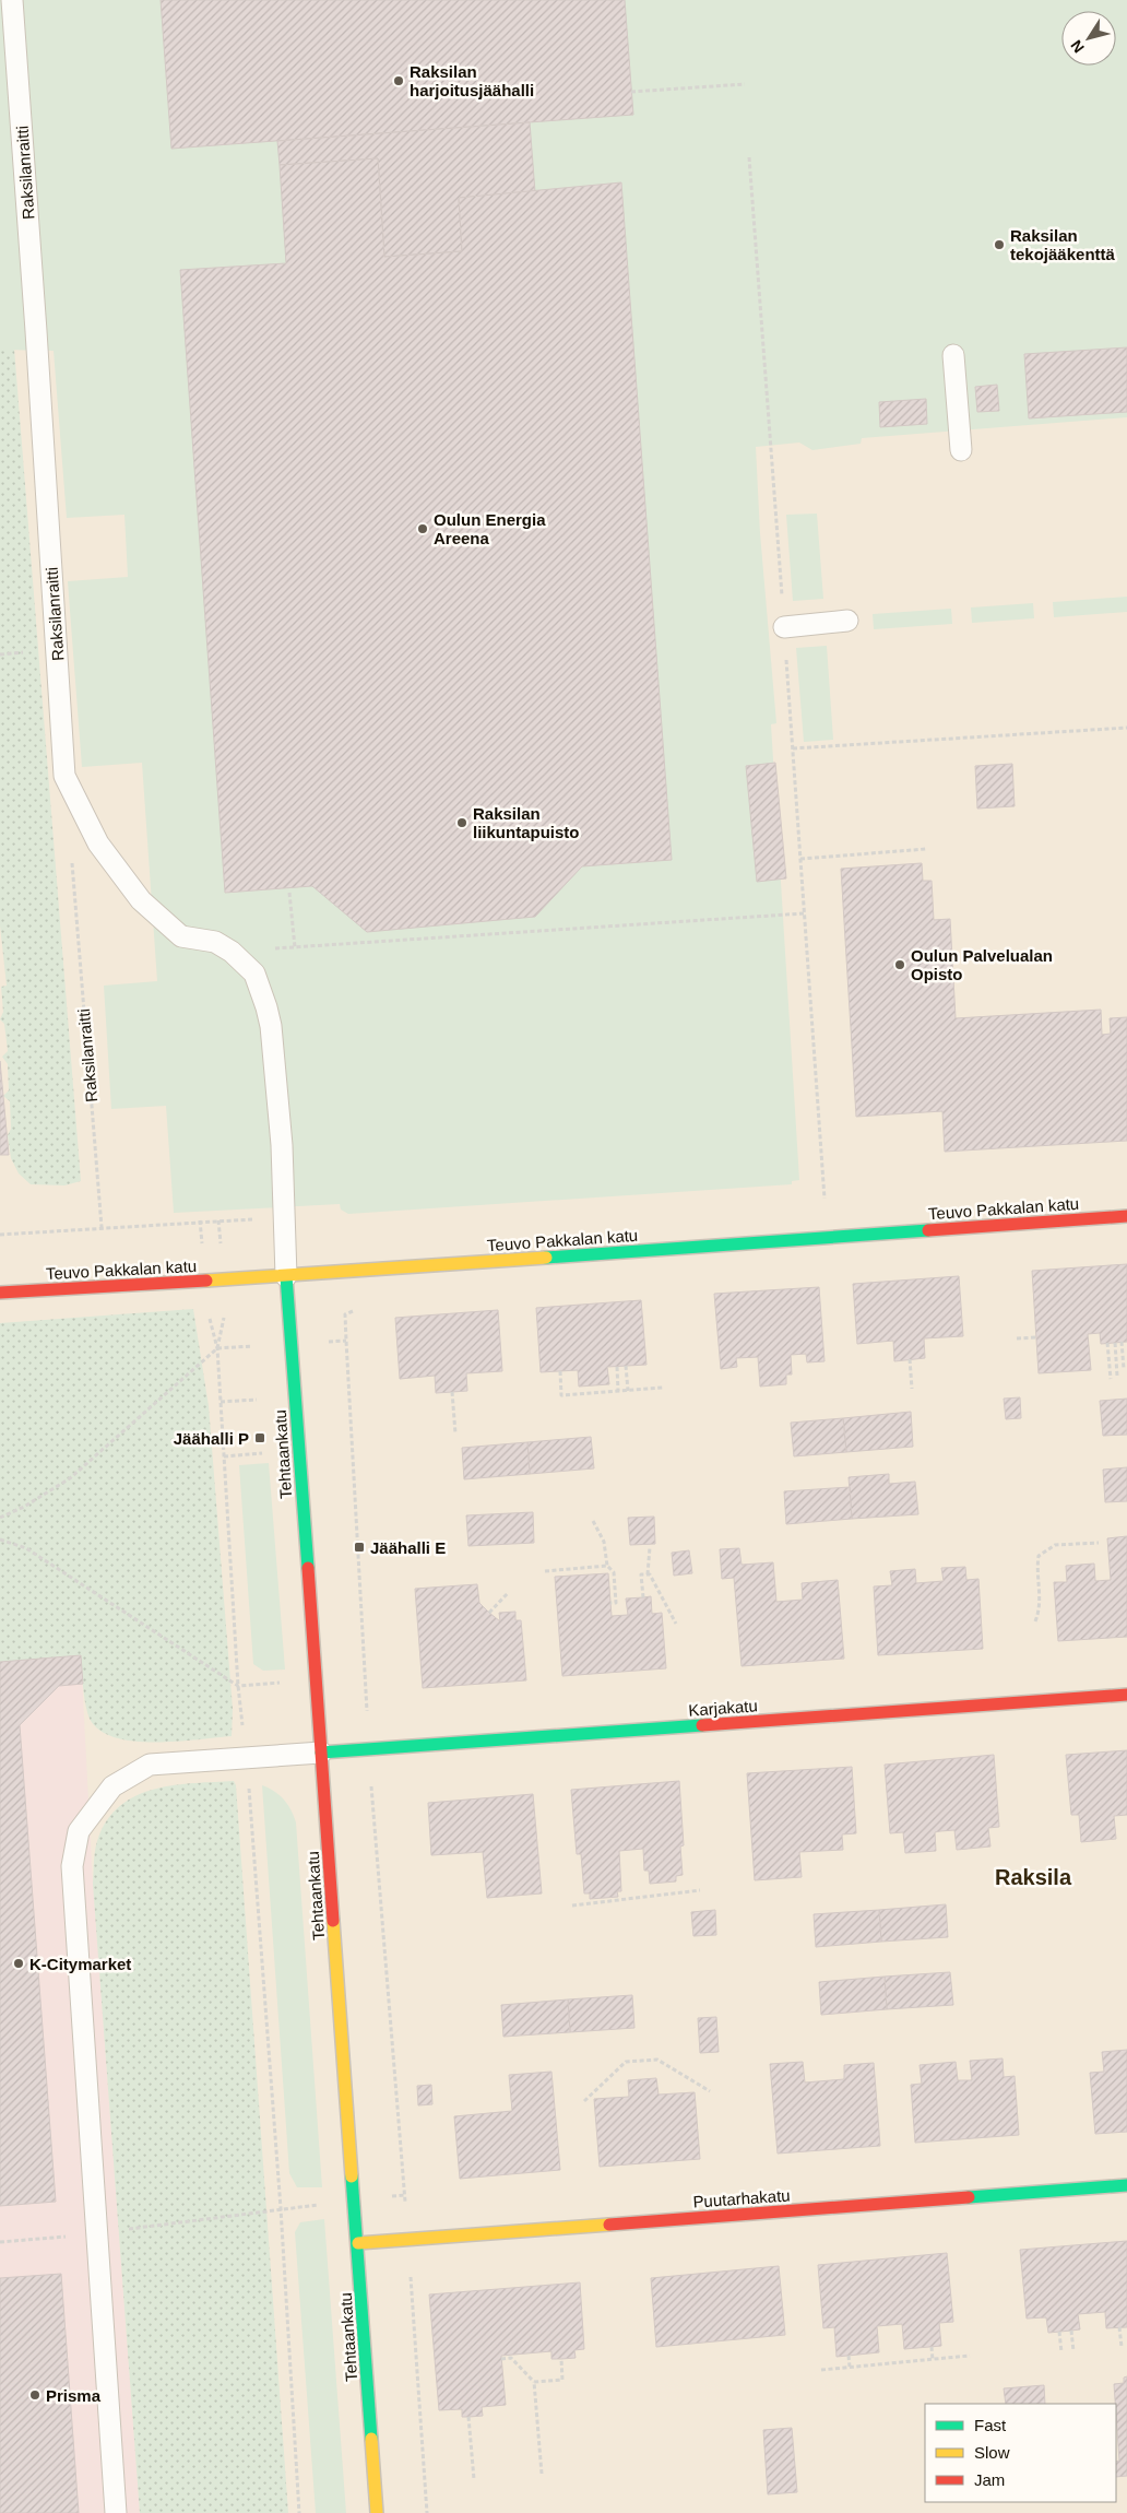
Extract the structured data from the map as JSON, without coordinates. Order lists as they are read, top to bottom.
{
  "streets": {
    "street": [
      "Teuvo Pakkalan katu",
      "Tehtaankatu",
      "Karjakatu",
      "Puutarhakatu"
    ],
    "lane": ["Raksilanraitti"]
  },
  "crossings": [
    ["Teuvo Pakkalan katu", "Tehtaankatu"],
    ["Tehtaankatu", "Karjakatu"],
    ["Tehtaankatu", "Puutarhakatu"]
  ],
  "districts": ["Raksila"],
  "places": {
    "other": [
      "Raksilan harjoitusjäähalli",
      "Raksilan tekojääkenttä",
      "Oulun Energia Areena",
      "Raksilan liikuntapuisto",
      "Oulun Palvelualan Opisto",
      "K-Citymarket",
      "Prisma"
    ],
    "transit": ["Jäähalli P", "Jäähalli E"]
  },
  "legend": ["Fast", "Slow", "Jam"],
  "north": "bottom left"
}
